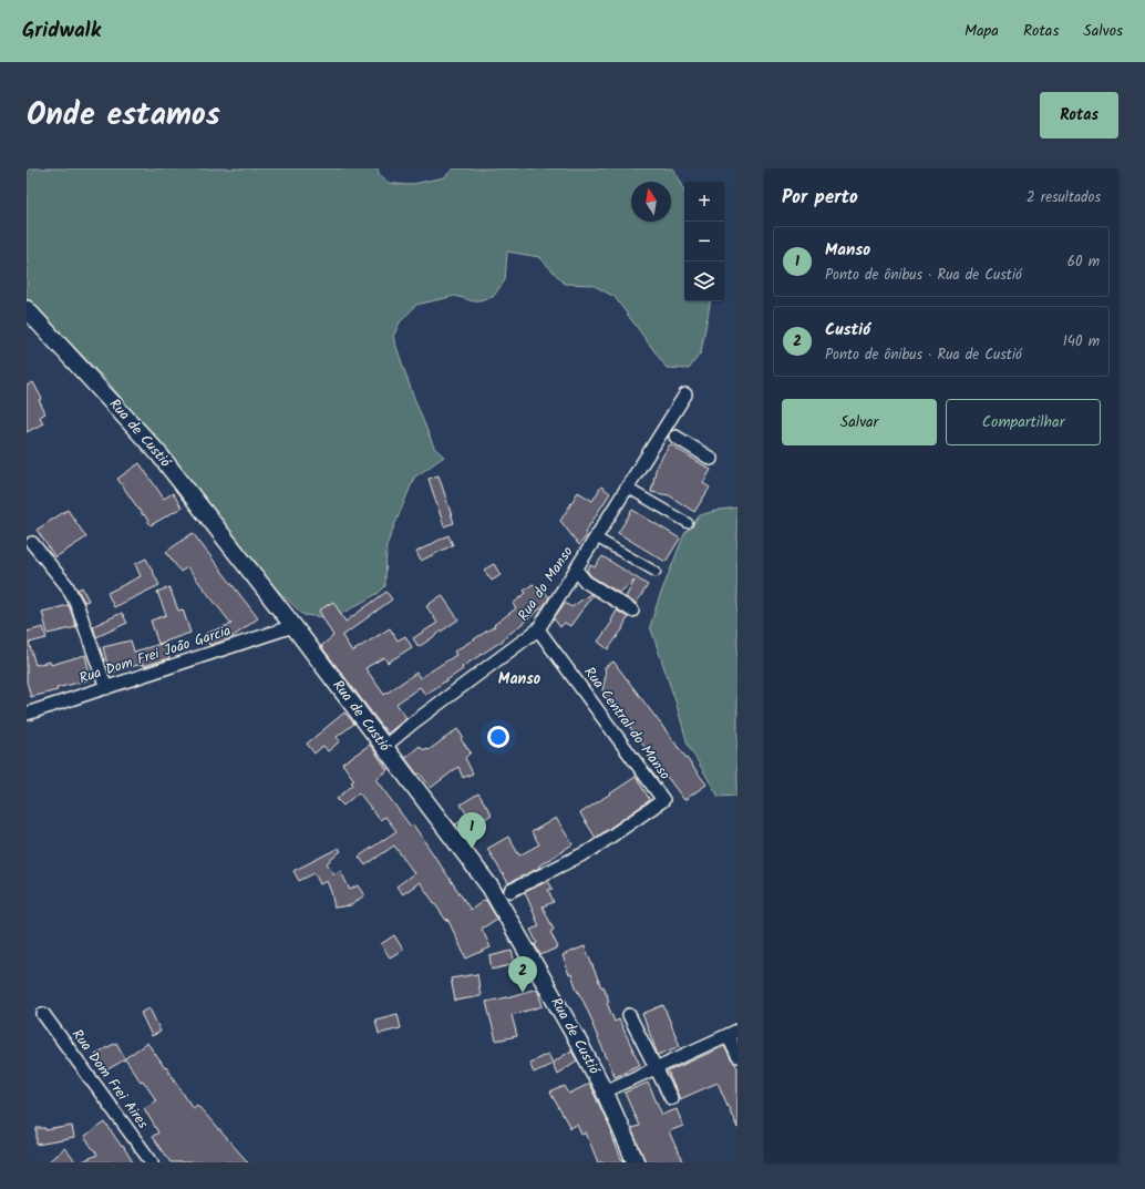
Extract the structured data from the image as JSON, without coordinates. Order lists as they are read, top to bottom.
{
  "streets": {
    "main road": ["Rua de Custió"],
    "street": [
      "Rua do Manso",
      "Rua Dom Frei João Garcia",
      "Rua Central do Manso",
      "Rua Dom Frei Aires"
    ]
  },
  "crossings": [
    ["Rua de Custió", "Rua do Manso"],
    ["Rua de Custió", "Rua Dom Frei João Garcia"],
    ["Rua do Manso", "Rua Central do Manso"]
  ],
  "districts": ["Manso"],
  "north": "top",
  "page": {
    "header": "Gridwalk",
    "nav": ["Mapa", "Rotas", "Salvos"],
    "title": "Onde estamos",
    "buttons": [
      "Rotas",
      ["Salvar", "Compartilhar"]
    ],
    "heading": ["Por perto", "2 resultados"],
    "map_buttons": ["+", "−"],
    "list": [
      {
        "mark": "1",
        "name": "Manso",
        "note": "Ponto de ônibus · Rua de Custió",
        "value": "60 m"
      },
      {
        "mark": "2",
        "name": "Custió",
        "note": "Ponto de ônibus · Rua de Custió",
        "value": "140 m"
      }
    ],
    "pins": ["1", "2"]
  }
}
